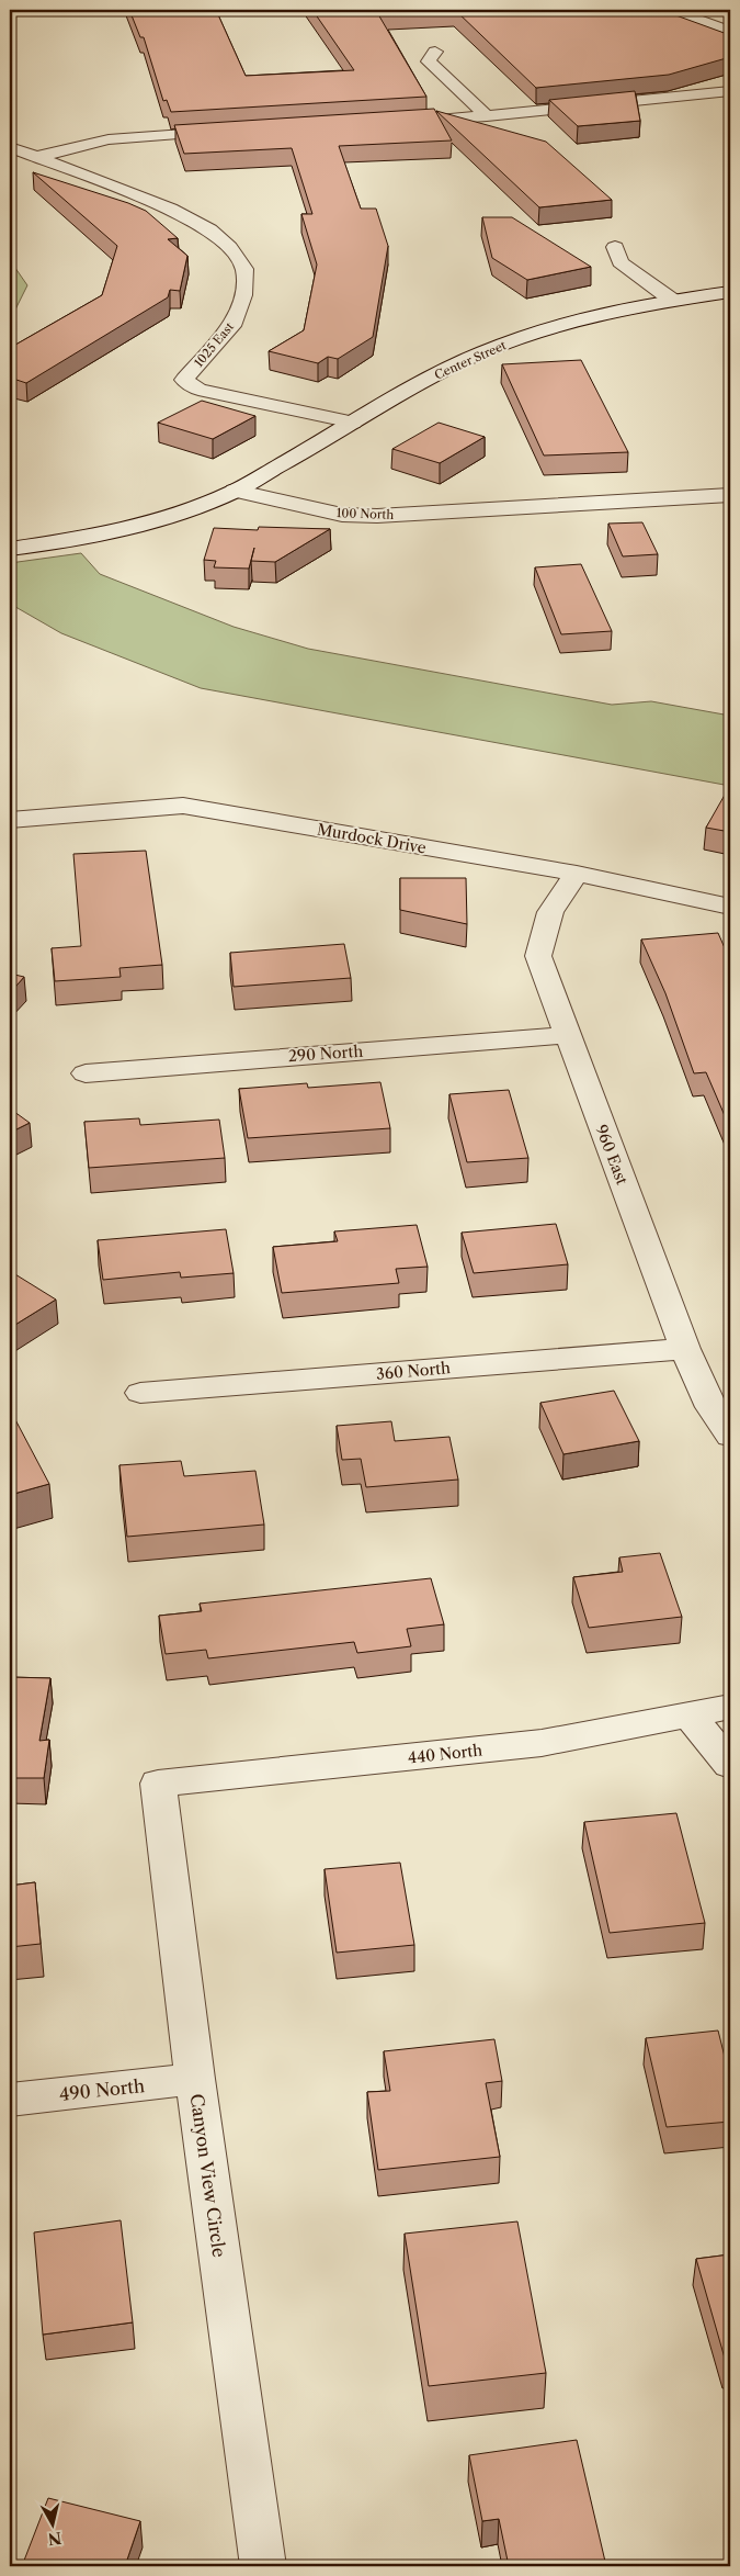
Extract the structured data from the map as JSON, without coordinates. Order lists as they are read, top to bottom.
{
  "streets": {
    "street": [
      "1025 East",
      "Center Street",
      "100 North",
      "Murdock Drive",
      "290 North",
      "960 East",
      "360 North",
      "440 North",
      "490 North",
      "Canyon View Circle"
    ]
  },
  "crossings": [
    ["1025 East", "Center Street"],
    ["Center Street", "100 North"],
    ["Murdock Drive", "960 East"],
    ["290 North", "960 East"],
    ["960 East", "360 North"],
    ["440 North", "Canyon View Circle"],
    ["490 North", "Canyon View Circle"]
  ],
  "north": "bottom"
}
